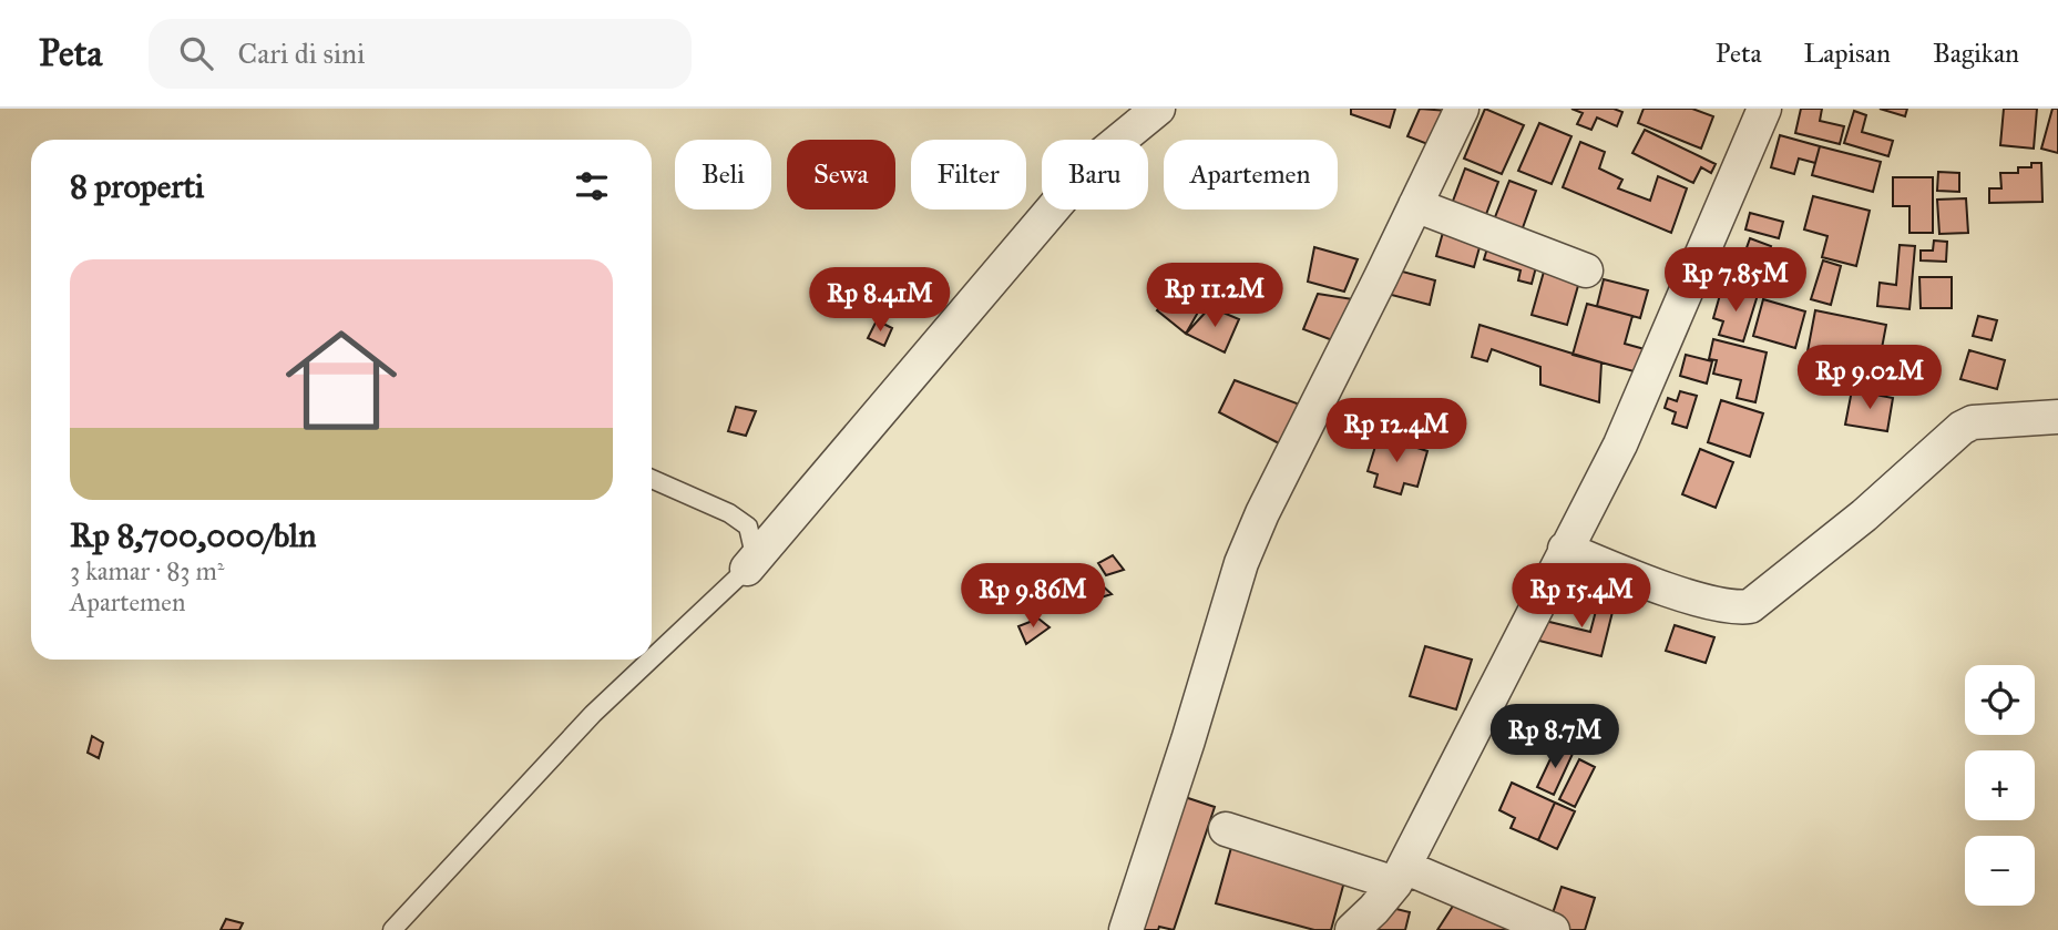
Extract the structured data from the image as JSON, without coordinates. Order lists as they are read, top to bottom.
{
  "page": {
    "header": "Peta",
    "search": "Cari di sini",
    "nav": ["Peta", "Lapisan", "Bagikan"],
    "chip": [
      "Beli",
      "Sewa",
      "Filter",
      "Baru",
      "Apartemen"
    ],
    "heading": "8 properti",
    "list": [
      {
        "name": "Rp 8,700,000/bln",
        "note": "3 kamar · 83 m² · Apartemen"
      }
    ],
    "price": [
      "Rp 7.85M",
      "Rp 11.2M",
      "Rp 8.41M",
      "Rp 9.02M",
      "Rp 12.4M",
      "Rp 9.86M",
      "Rp 15.4M",
      "Rp 8.7M"
    ],
    "map_buttons": ["+", "−"]
  }
}
